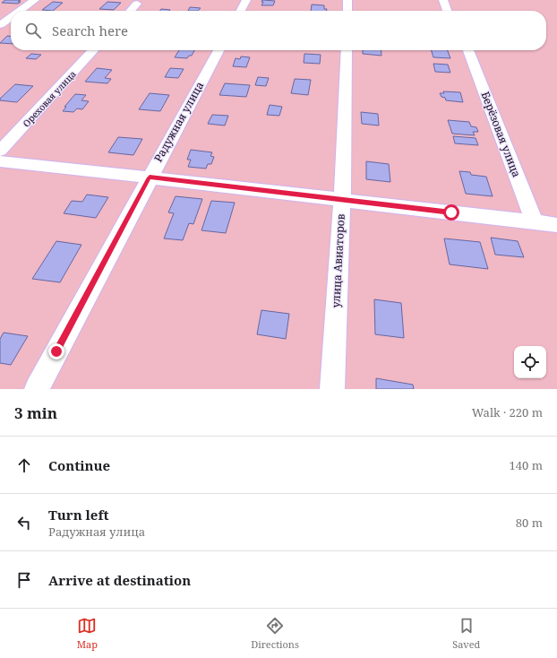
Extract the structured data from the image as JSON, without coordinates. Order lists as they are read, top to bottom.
{
  "streets": {
    "street": [
      "Ореховая улица",
      "Радужная улица",
      "Берёзовая улица",
      "улица Авиаторов"
    ]
  },
  "page": {
    "search": "Search here",
    "heading": ["3 min", "Walk · 220 m"],
    "list": [
      ["Continue", "140 m"],
      ["Turn left", "Радужная улица", "80 m"],
      "Arrive at destination"
    ],
    "nav": ["Map", "Directions", "Saved"]
  }
}
